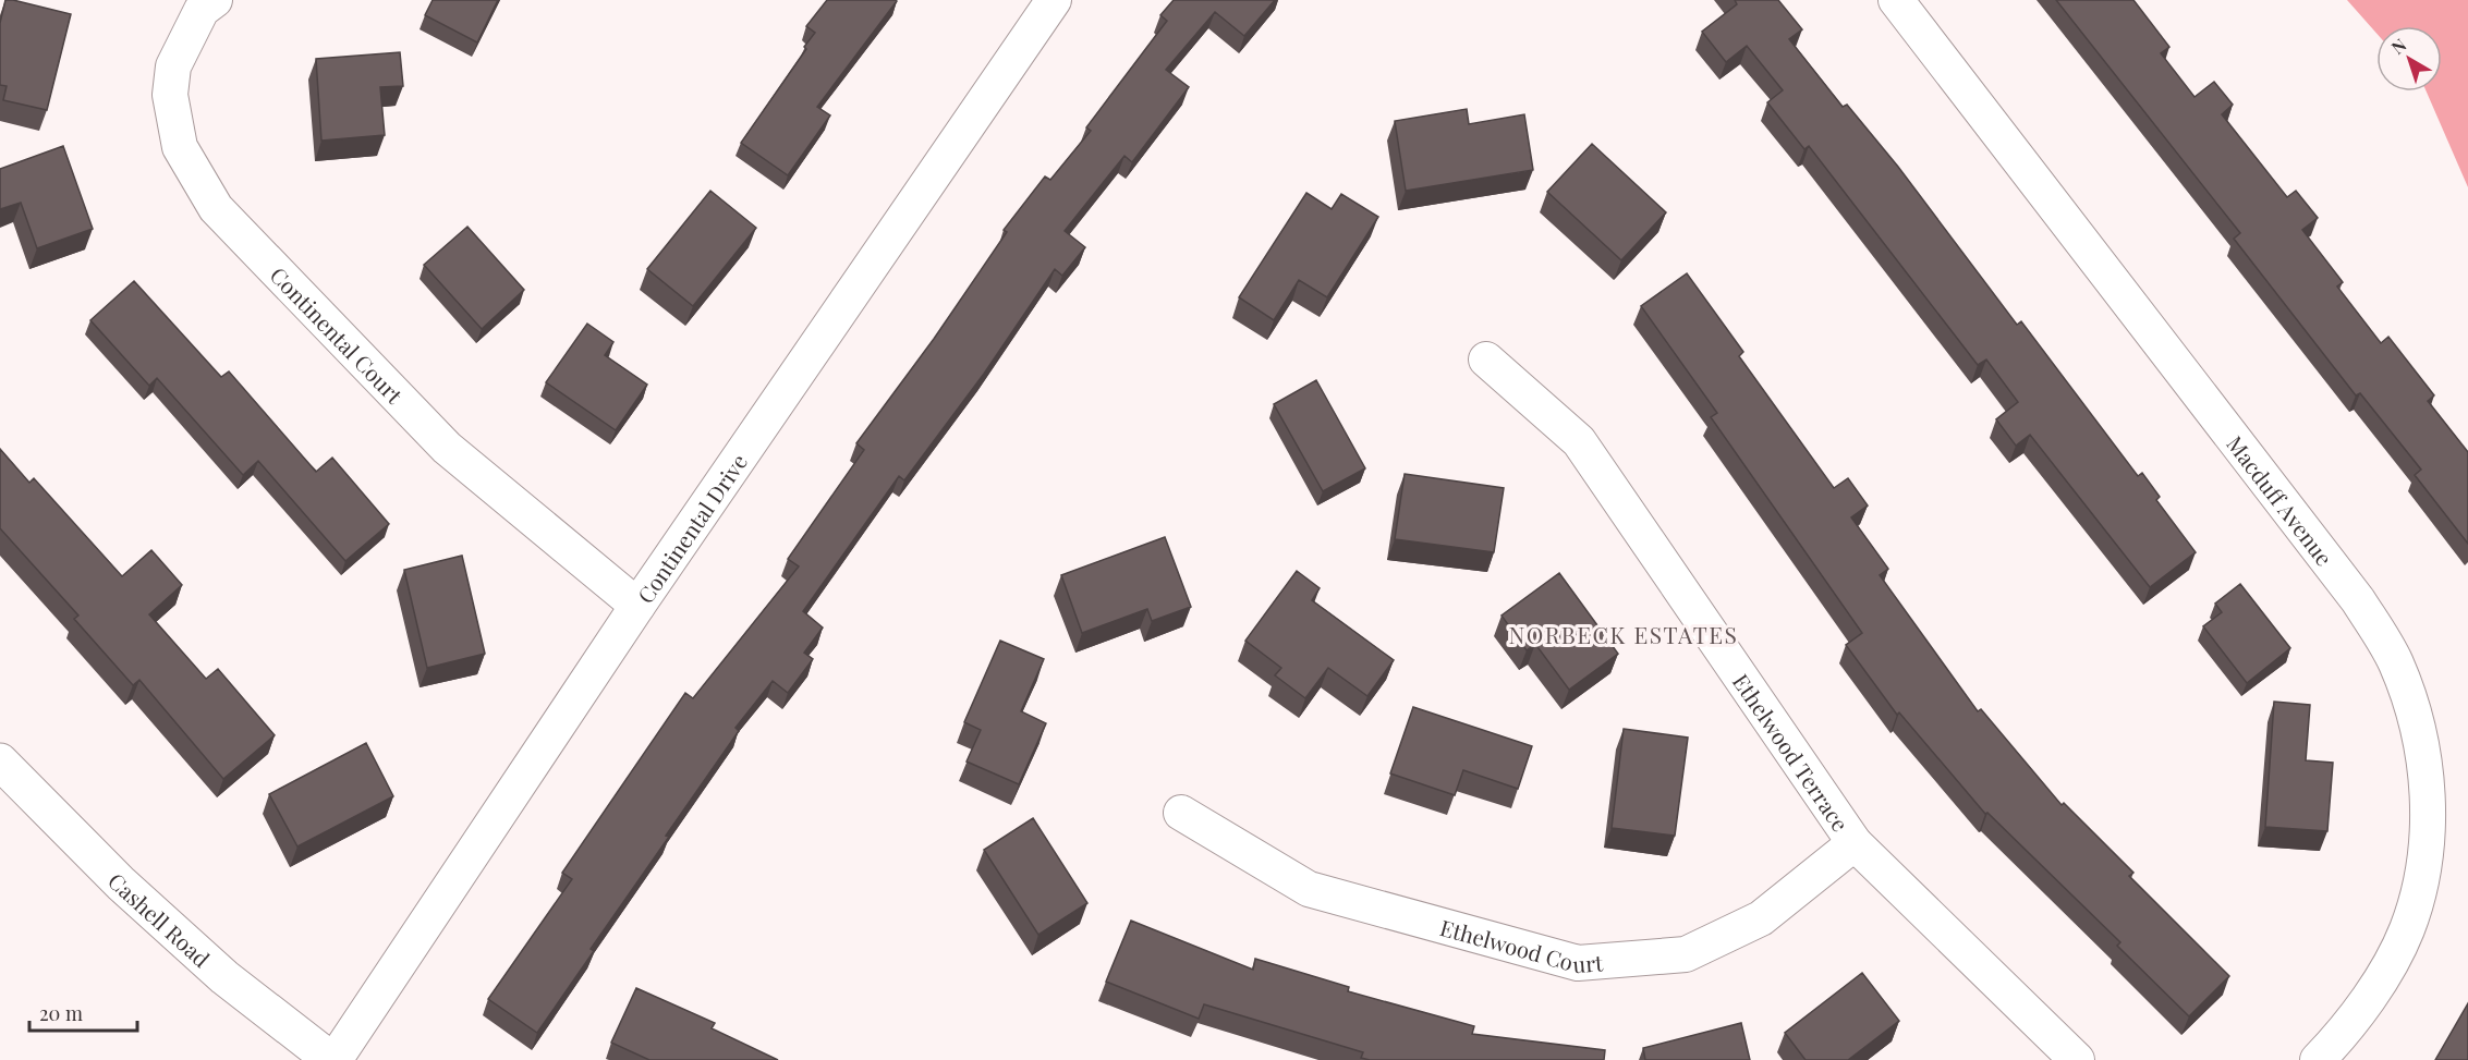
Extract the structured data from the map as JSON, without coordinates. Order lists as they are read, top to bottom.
{
  "streets": {
    "street": [
      "Continental Court",
      "Macduff Avenue",
      "Continental Drive",
      "Ethelwood Terrace",
      "Cashell Road",
      "Ethelwood Court"
    ]
  },
  "crossings": [
    ["Continental Court", "Continental Drive"],
    ["Continental Drive", "Cashell Road"],
    ["Ethelwood Terrace", "Ethelwood Court"]
  ],
  "districts": ["NORBECK ESTATES"],
  "scale_bar": "20 m",
  "north": "top left"
}
